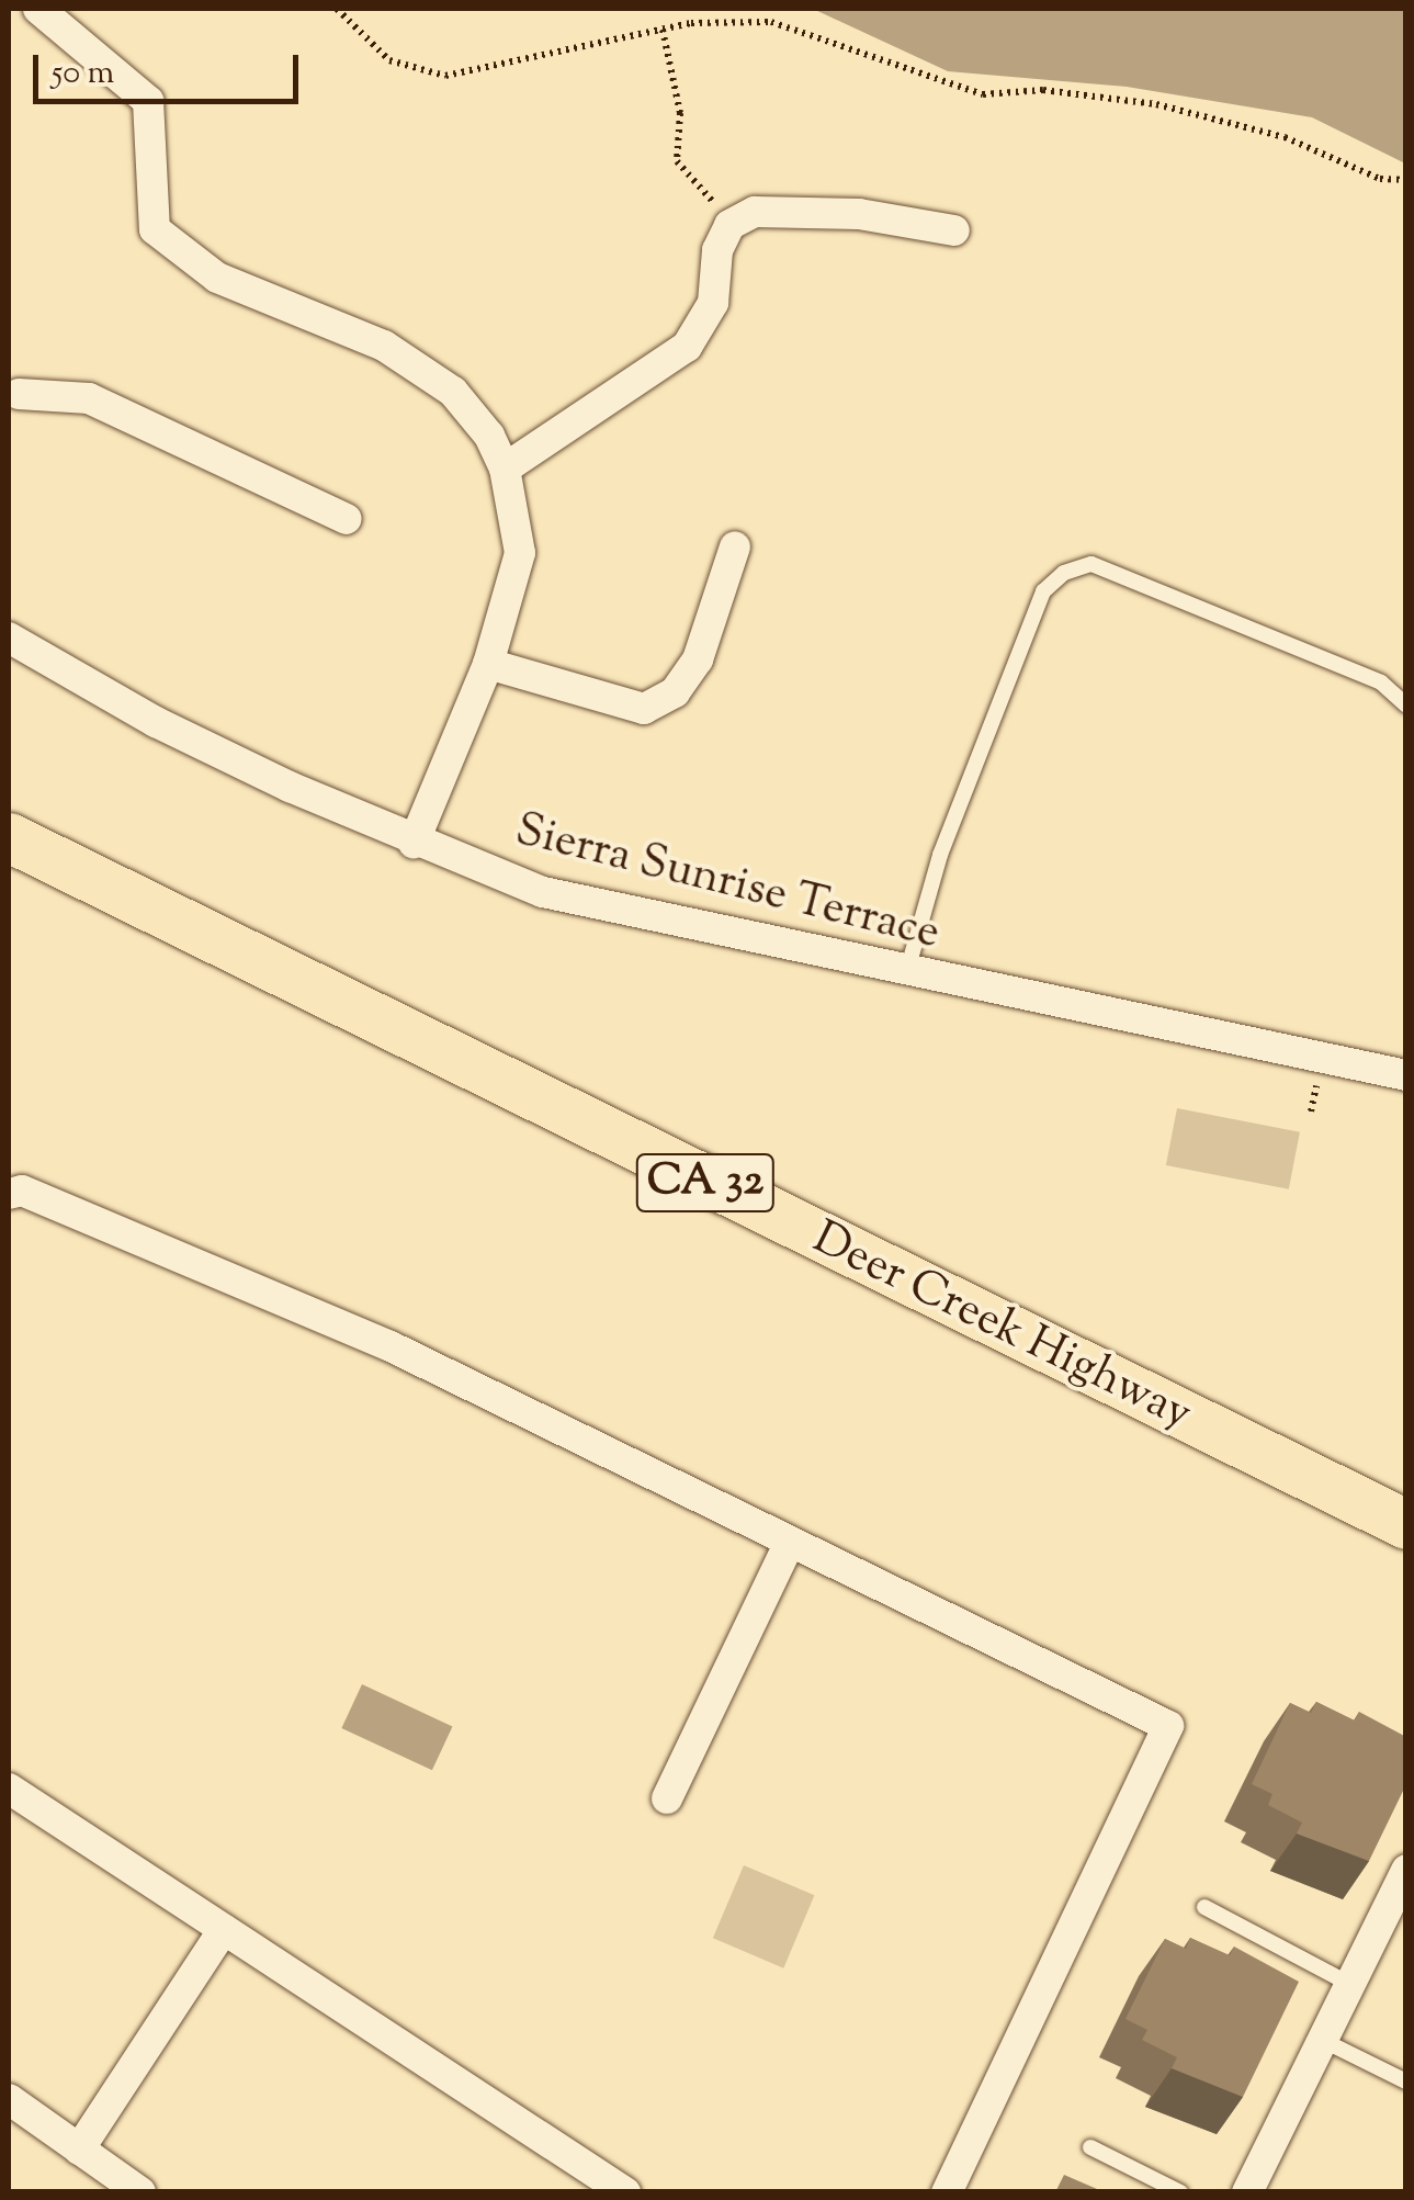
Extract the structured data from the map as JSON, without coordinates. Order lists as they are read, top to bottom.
{
  "streets": {
    "main road": ["CA 32", "Deer Creek Highway"],
    "street": ["Sierra Sunrise Terrace"]
  },
  "scale_bar": "50 m"
}
